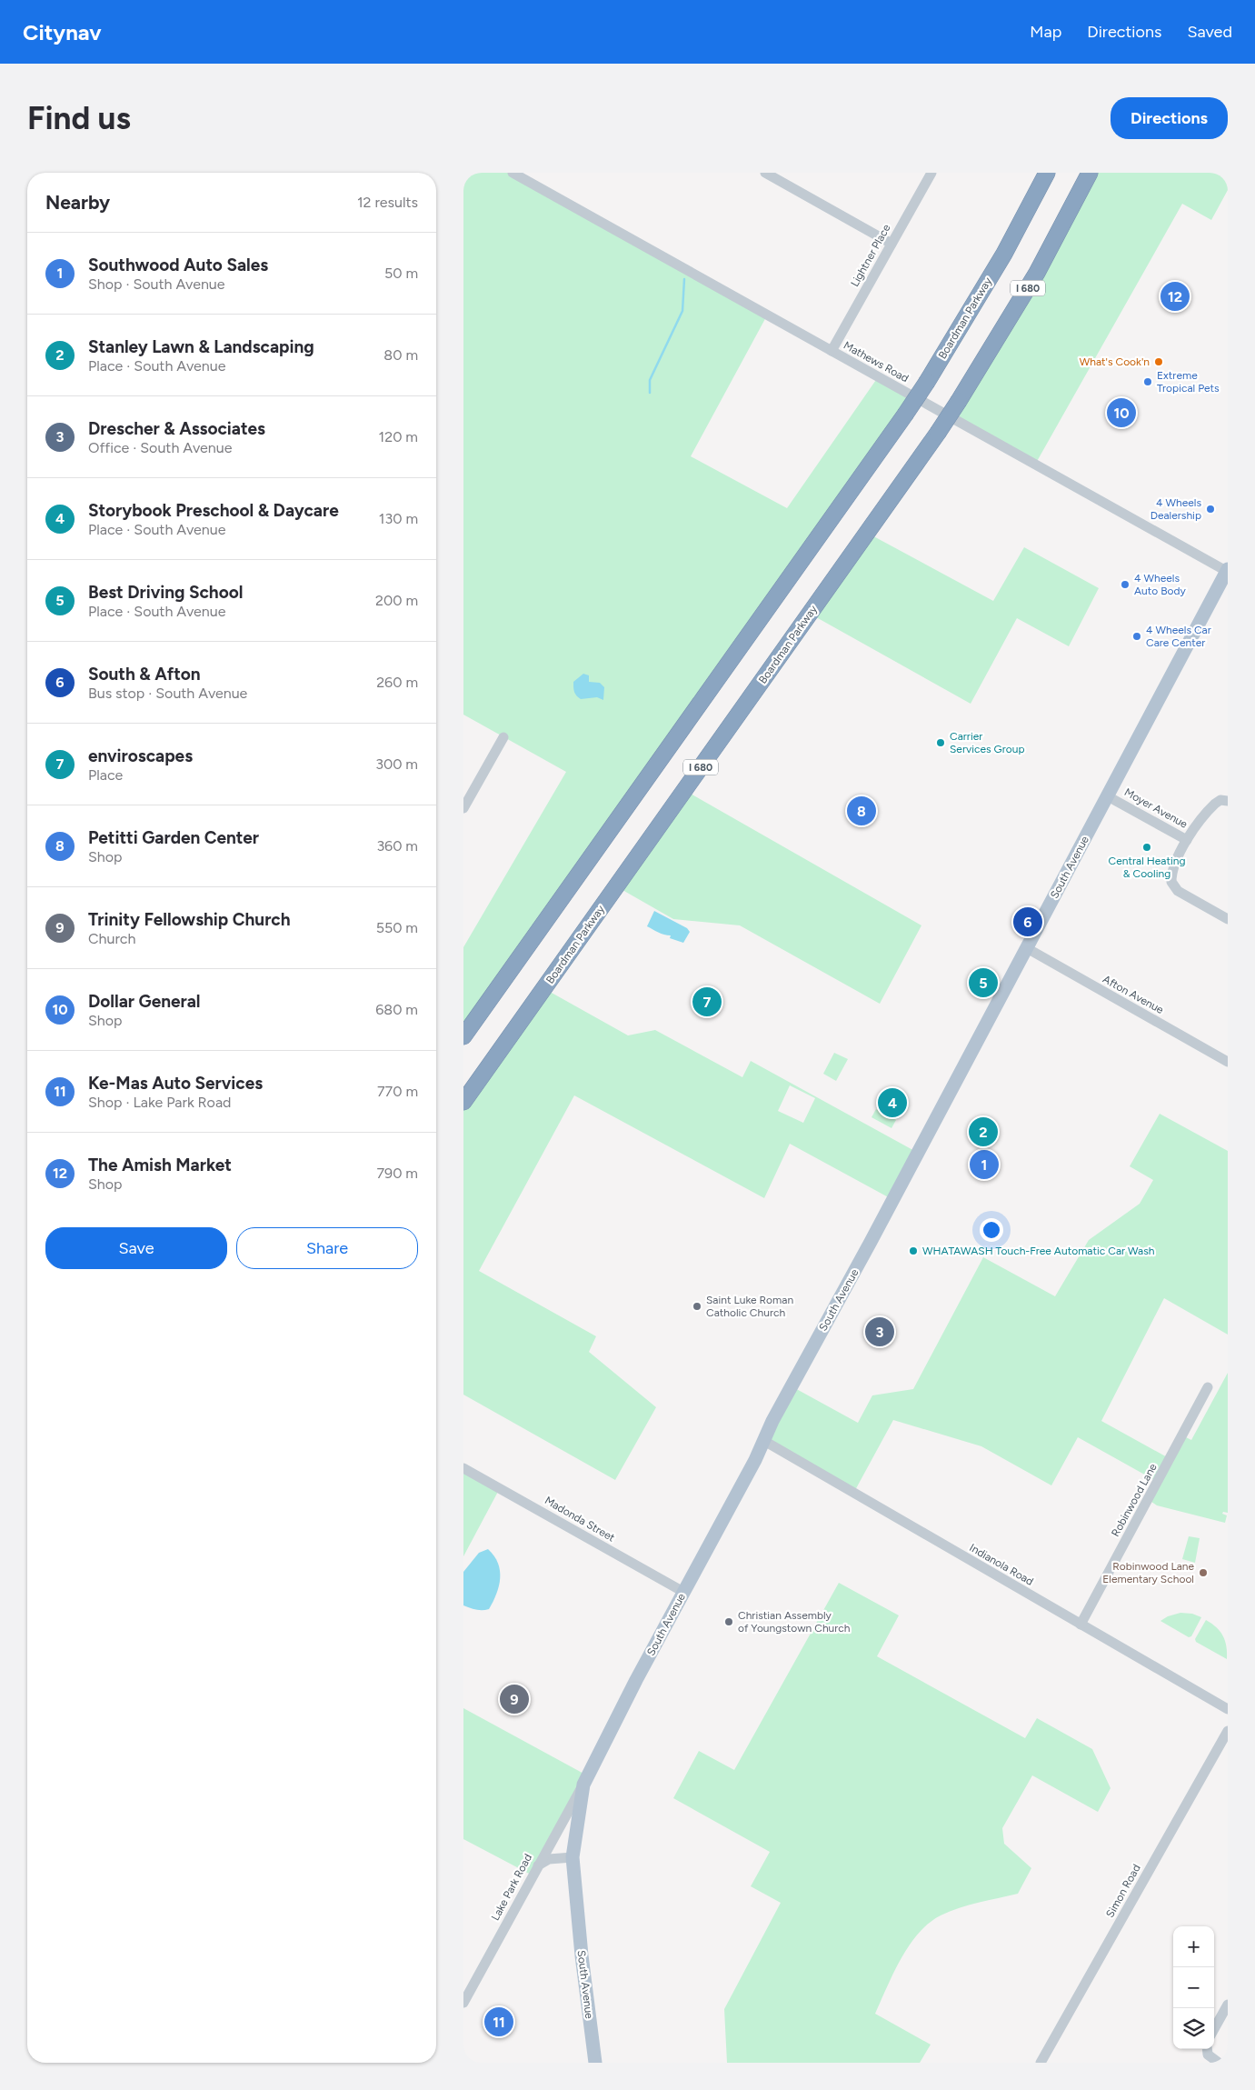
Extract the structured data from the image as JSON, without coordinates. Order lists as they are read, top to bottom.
{
  "streets": {
    "highway": ["I 680", "Boardman Parkway"],
    "main road": ["South Avenue"],
    "street": [
      "Lightner Place",
      "Mathews Road",
      "Moyer Avenue",
      "Afton Avenue",
      "Robinwood Lane",
      "Madonda Street",
      "Indianola Road",
      "Lake Park Road",
      "Simon Road"
    ]
  },
  "crossings": [
    ["Lightner Place", "Mathews Road"],
    ["Mathews Road", "South Avenue"],
    ["Moyer Avenue", "South Avenue"],
    ["South Avenue", "Afton Avenue"],
    ["South Avenue", "Madonda Street"],
    ["South Avenue", "Indianola Road"],
    ["South Avenue", "Lake Park Road"],
    ["Robinwood Lane", "Indianola Road"]
  ],
  "places": [
    "What's Cook'n",
    "Extreme Tropical Pets",
    "4 Wheels Dealership",
    "4 Wheels Auto Body",
    "4 Wheels Car Care Center",
    "Carrier Services Group",
    "Central Heating & Cooling",
    "WHATAWASH Touch-Free Automatic Car Wash",
    "Saint Luke Roman Catholic Church",
    "Robinwood Lane Elementary School",
    "Christian Assembly of Youngstown Church"
  ],
  "page": {
    "header": "Citynav",
    "nav": ["Map", "Directions", "Saved"],
    "buttons": [
      "Directions",
      ["Save", "Share"]
    ],
    "title": "Find us",
    "heading": ["Nearby", "12 results"],
    "list": [
      {
        "mark": "1",
        "name": "Southwood Auto Sales",
        "note": "Shop · South Avenue",
        "value": "50 m"
      },
      {
        "mark": "2",
        "name": "Stanley Lawn & Landscaping",
        "note": "Place · South Avenue",
        "value": "80 m"
      },
      {
        "mark": "3",
        "name": "Drescher & Associates",
        "note": "Office · South Avenue",
        "value": "120 m"
      },
      {
        "mark": "4",
        "name": "Storybook Preschool & Daycare",
        "note": "Place · South Avenue",
        "value": "130 m"
      },
      {
        "mark": "5",
        "name": "Best Driving School",
        "note": "Place · South Avenue",
        "value": "200 m"
      },
      {
        "mark": "6",
        "name": "South & Afton",
        "note": "Bus stop · South Avenue",
        "value": "260 m"
      },
      {
        "mark": "7",
        "name": "enviroscapes",
        "note": "Place",
        "value": "300 m"
      },
      {
        "mark": "8",
        "name": "Petitti Garden Center",
        "note": "Shop",
        "value": "360 m"
      },
      {
        "mark": "9",
        "name": "Trinity Fellowship Church",
        "note": "Church",
        "value": "550 m"
      },
      {
        "mark": "10",
        "name": "Dollar General",
        "note": "Shop",
        "value": "680 m"
      },
      {
        "mark": "11",
        "name": "Ke-Mas Auto Services",
        "note": "Shop · Lake Park Road",
        "value": "770 m"
      },
      {
        "mark": "12",
        "name": "The Amish Market",
        "note": "Shop",
        "value": "790 m"
      }
    ],
    "pins": [
      "12",
      "10",
      "8",
      "6",
      "5",
      "7",
      "4",
      "2",
      "1",
      "3",
      "9",
      "11"
    ],
    "map_buttons": ["+", "−"]
  }
}
